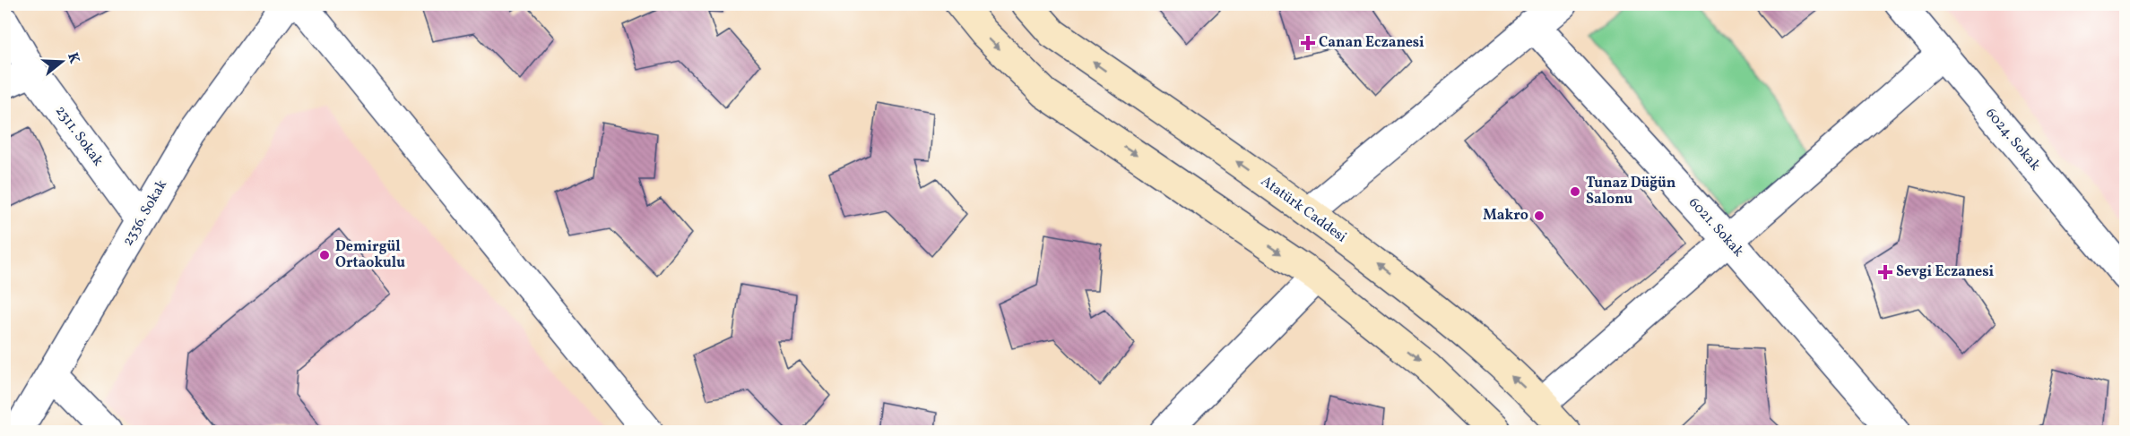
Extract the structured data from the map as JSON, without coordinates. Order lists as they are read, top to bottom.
{
  "streets": {
    "main road": ["Atatürk Caddesi"],
    "street": [
      "2311. Sokak",
      "6024. Sokak",
      "2336. Sokak",
      "6021. Sokak"
    ]
  },
  "crossings": [
    ["2311. Sokak", "2336. Sokak"]
  ],
  "places": {
    "health": ["Canan Eczanesi", "Sevgi Eczanesi"],
    "other": ["Tunaz Düğün Salonu", "Makro", "Demirgül Ortaokulu"]
  },
  "north": "right"
}
